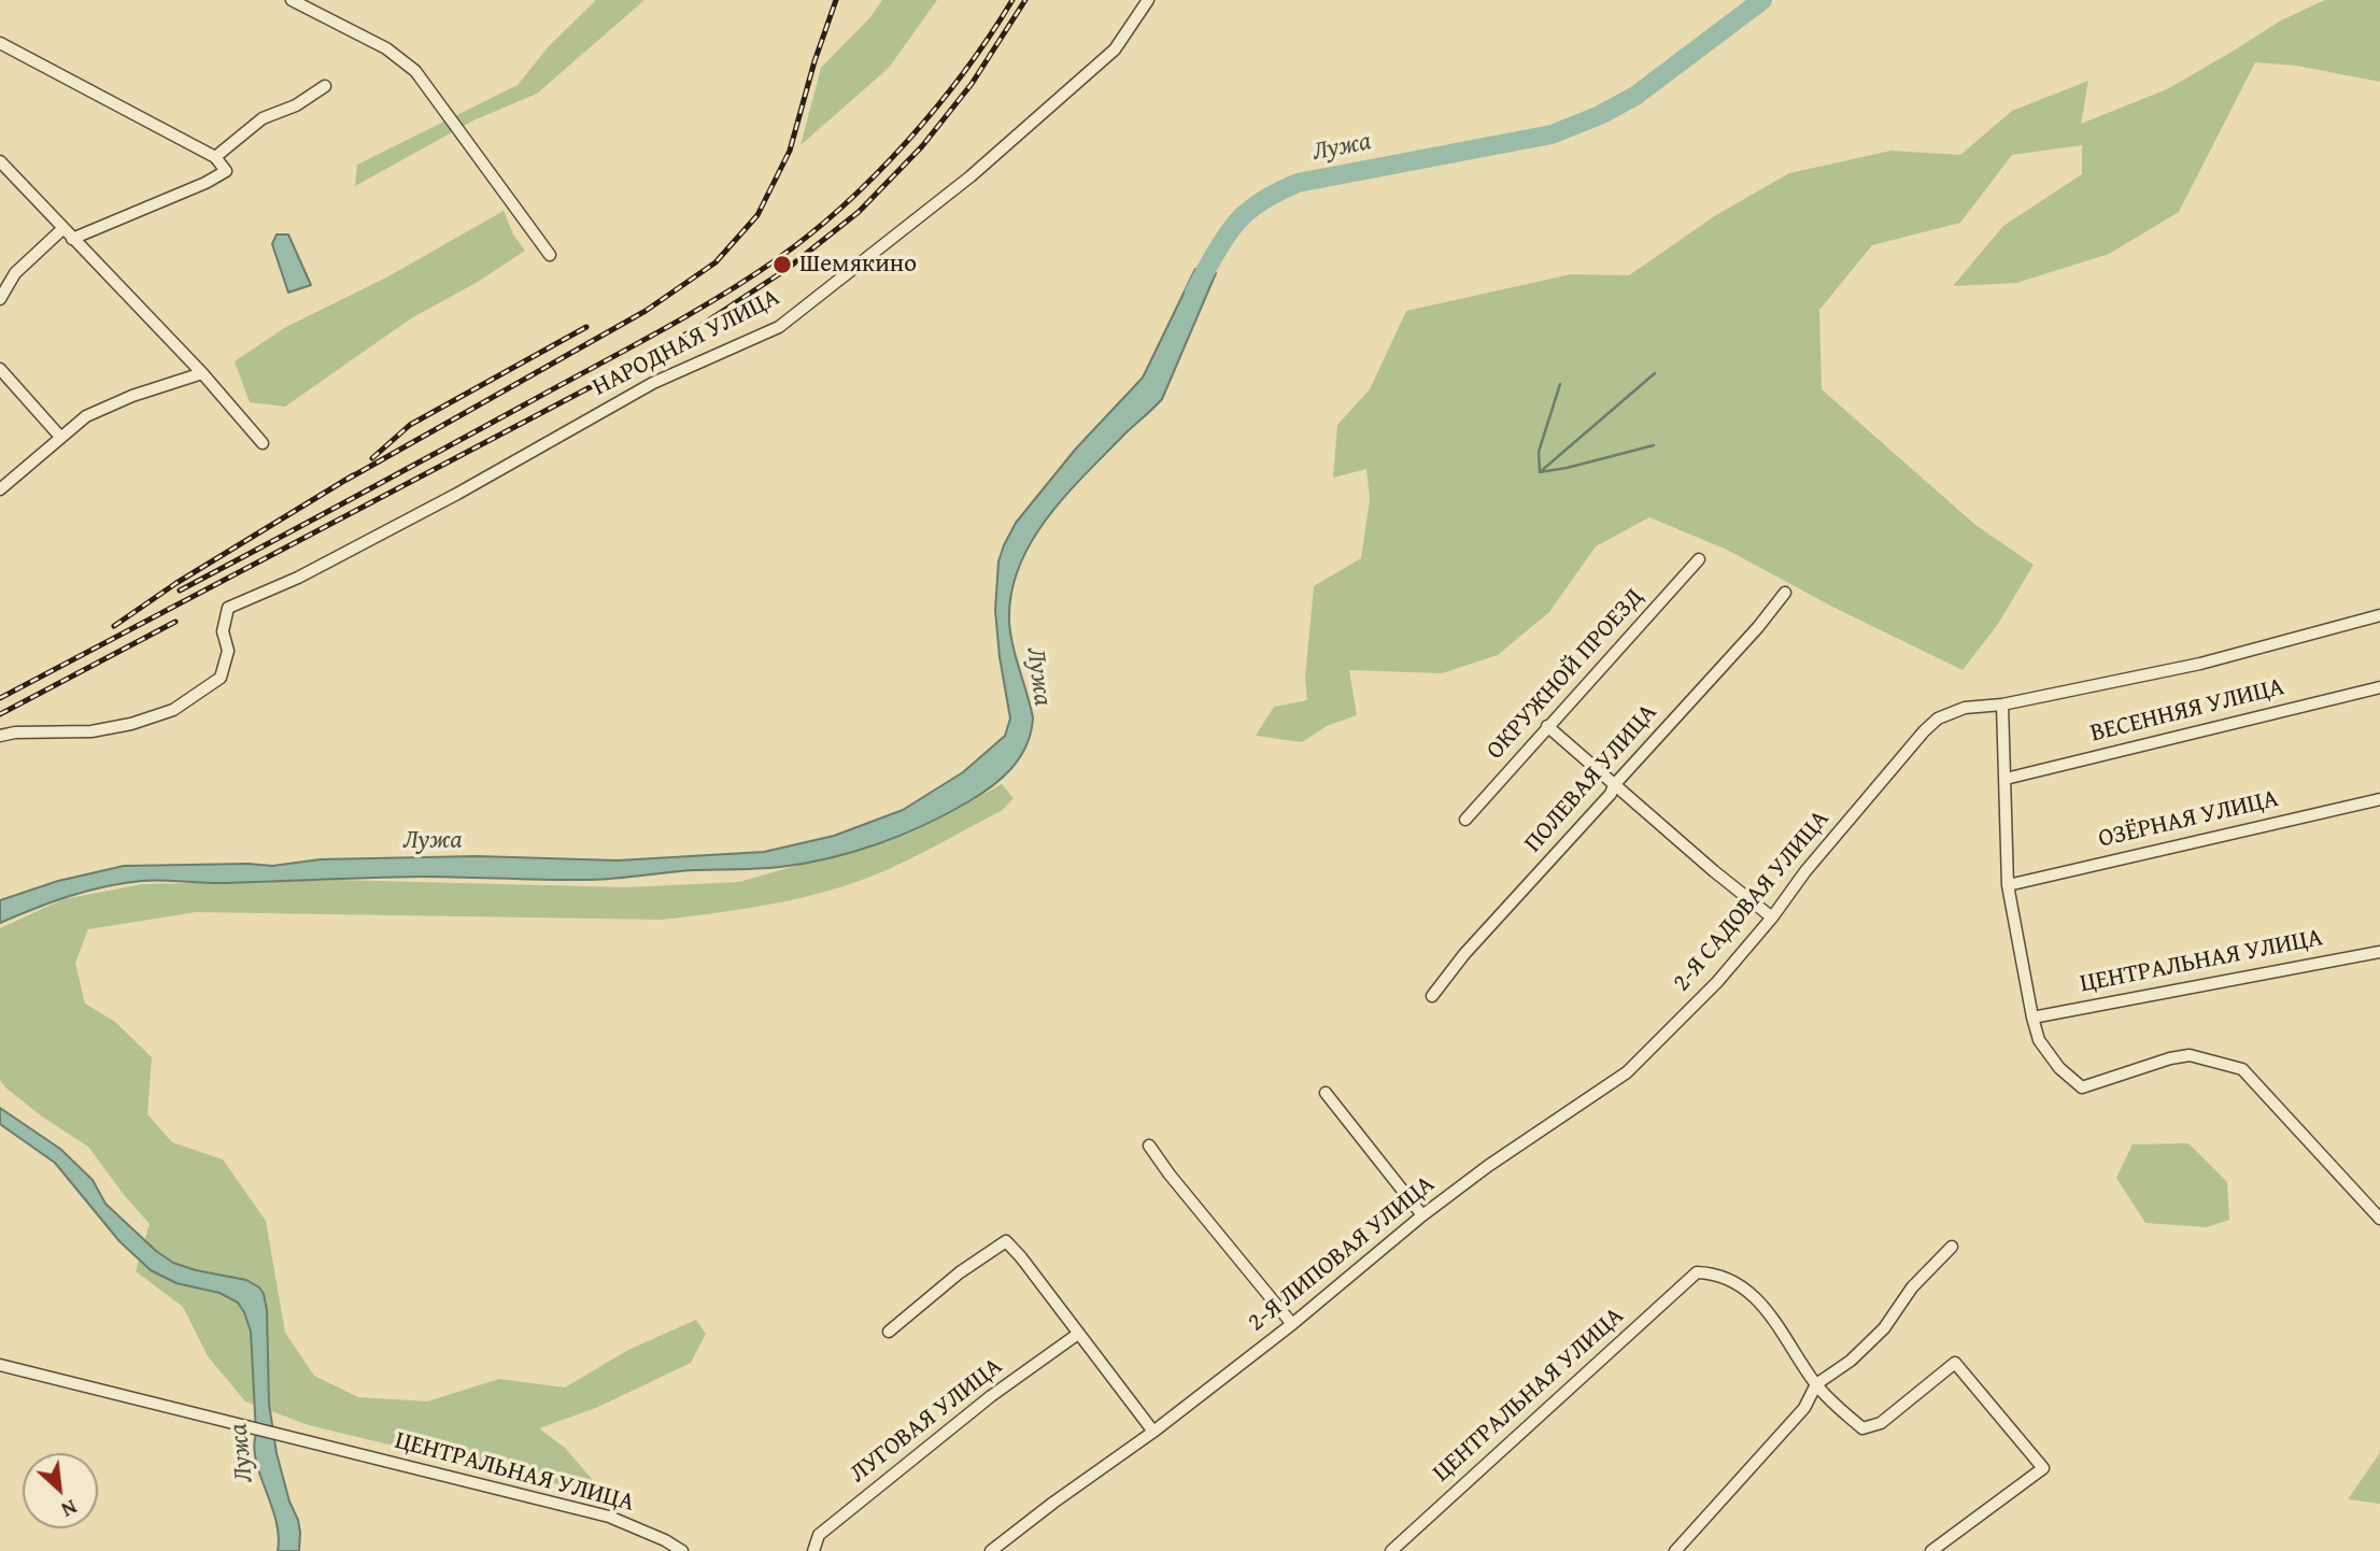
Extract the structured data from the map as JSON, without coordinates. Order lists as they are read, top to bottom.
{
  "streets": {
    "street": [
      "НАРОДНАЯ УЛИЦА",
      "ОКРУЖНОЙ ПРОЕЗД",
      "ВЕСЕННЯЯ УЛИЦА",
      "ПОЛЕВАЯ УЛИЦА",
      "ОЗЁРНАЯ УЛИЦА",
      "2-Я САДОВАЯ УЛИЦА",
      "ЦЕНТРАЛЬНАЯ УЛИЦА",
      "2-Я ЛИПОВАЯ УЛИЦА",
      "ЛУГОВАЯ УЛИЦА"
    ]
  },
  "crossings": [
    ["2-Я САДОВАЯ УЛИЦА", "2-Я ЛИПОВАЯ УЛИЦА"]
  ],
  "water": ["Лужа"],
  "places": ["Шемякино"],
  "north": "bottom right"
}
